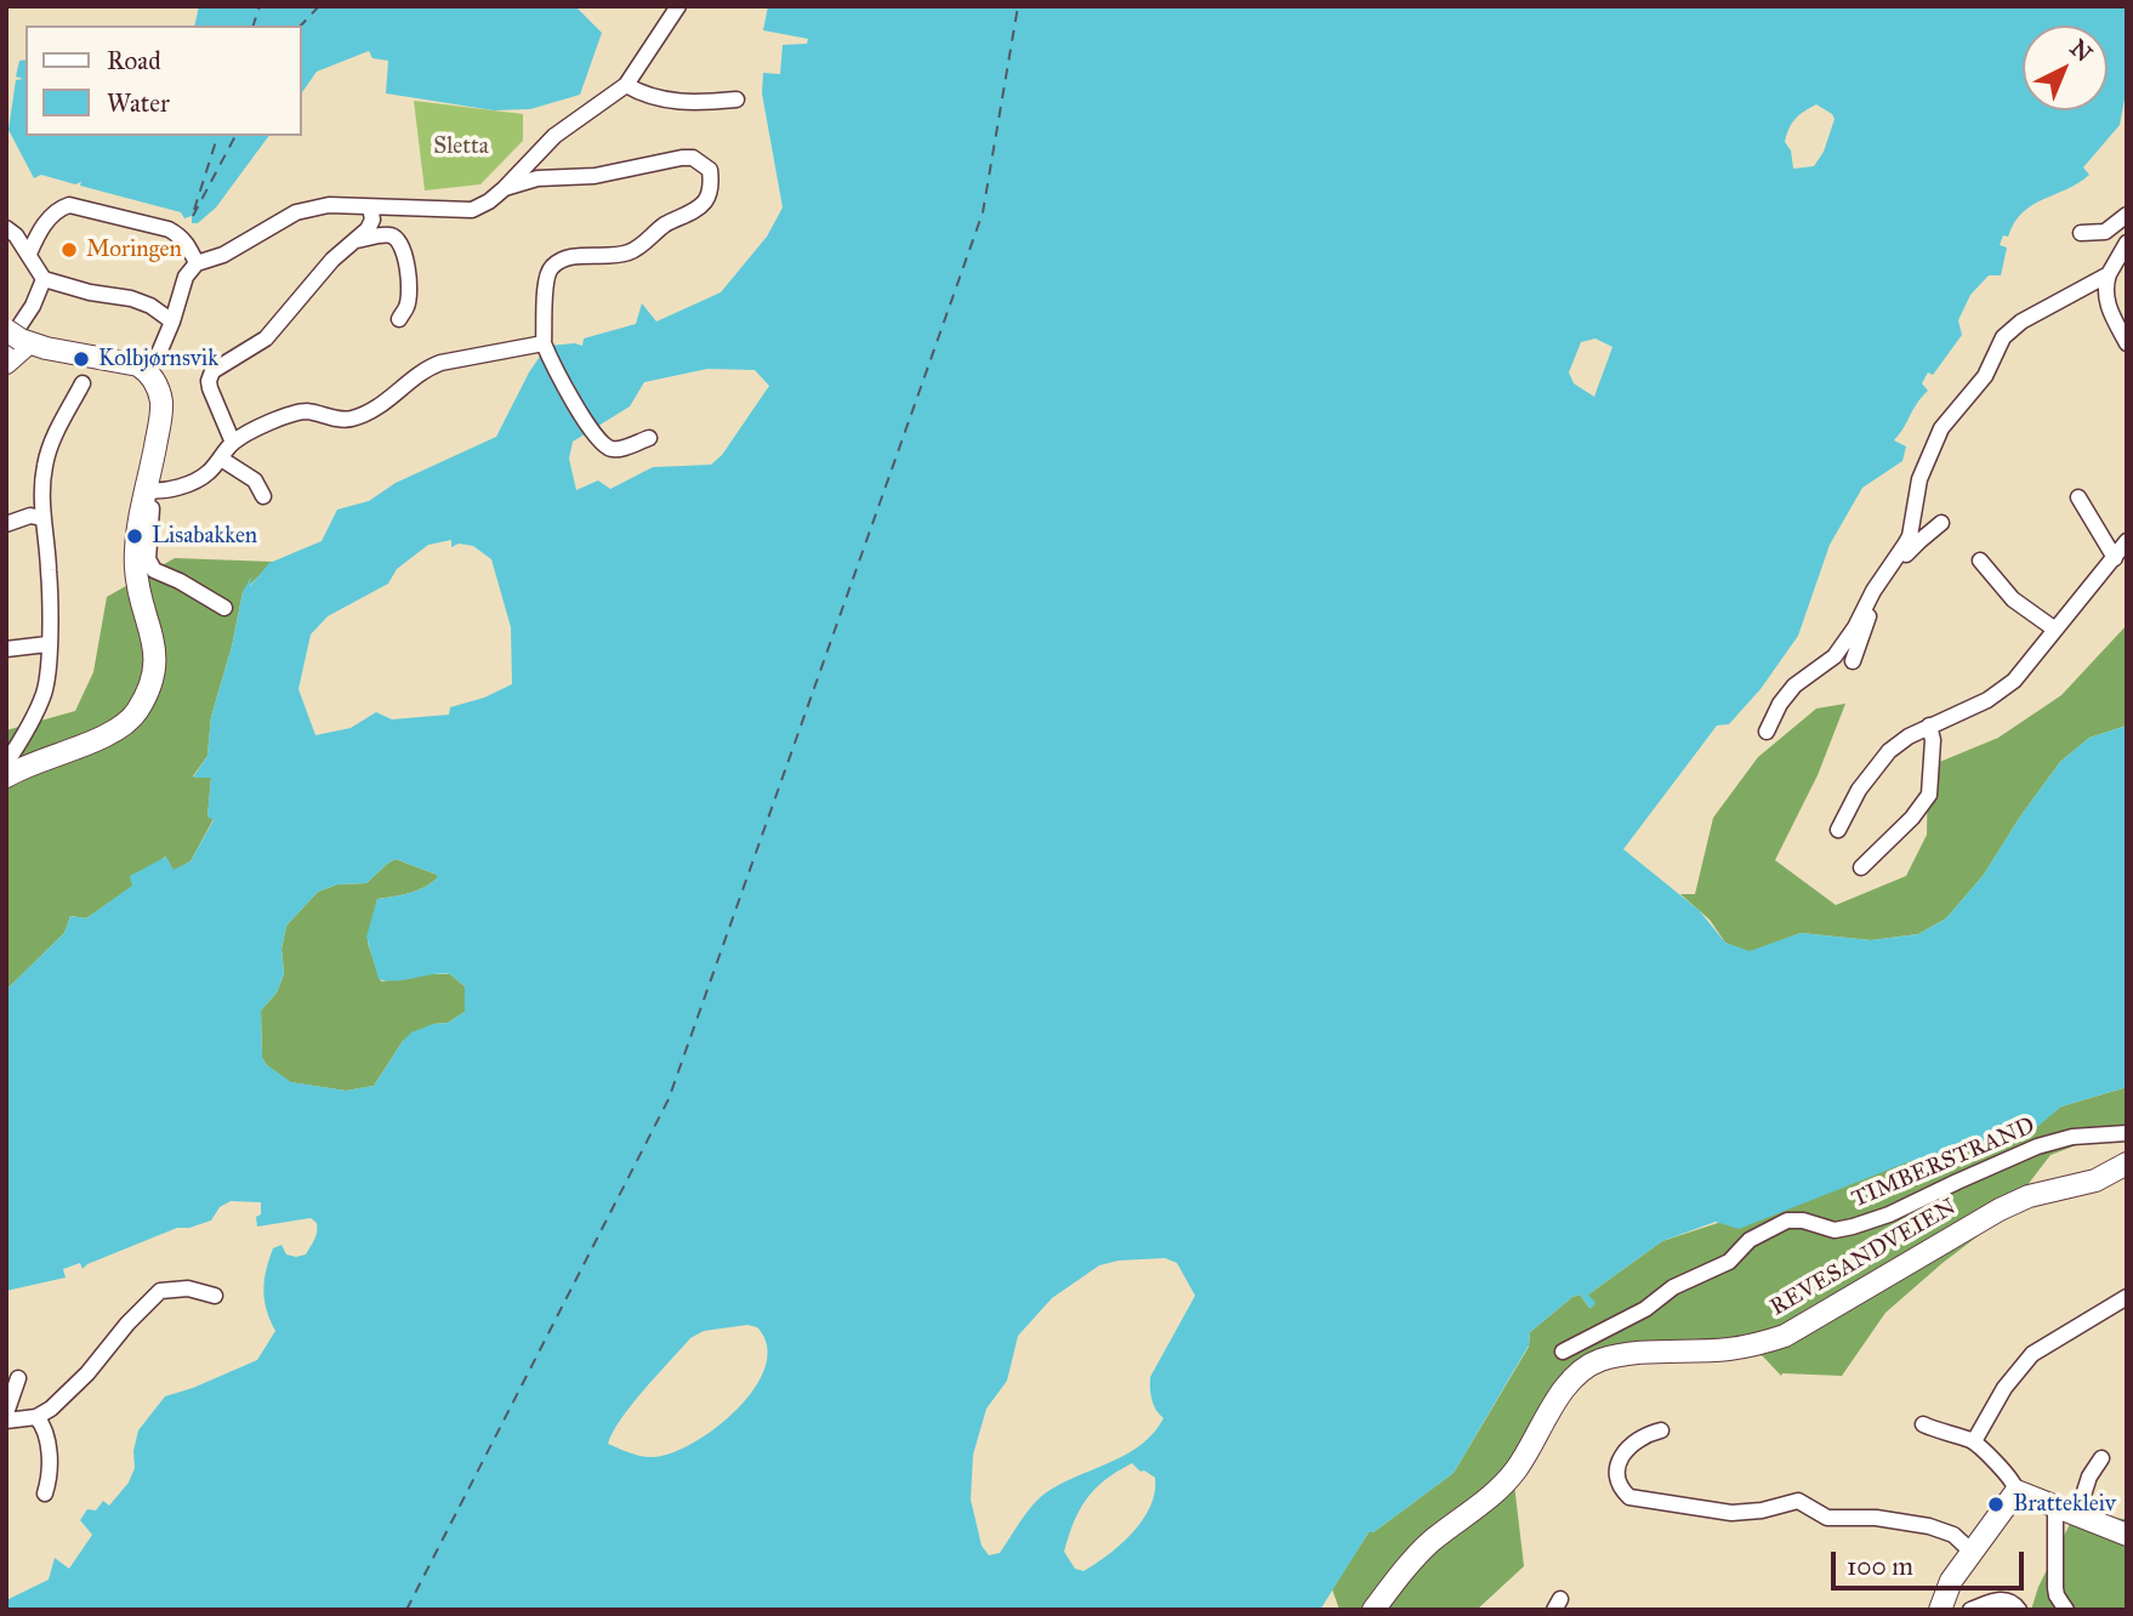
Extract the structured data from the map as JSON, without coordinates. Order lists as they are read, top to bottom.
{
  "streets": {
    "main road": ["REVESANDVEIEN"],
    "street": ["TIMBERSTRAND"]
  },
  "parks": ["Sletta"],
  "places": [
    "Moringen",
    "Kolbjørnsvik",
    "Lisabakken",
    "Brattekleiv"
  ],
  "legend": ["Road", "Water"],
  "scale_bar": "100 m",
  "north": "top right"
}
